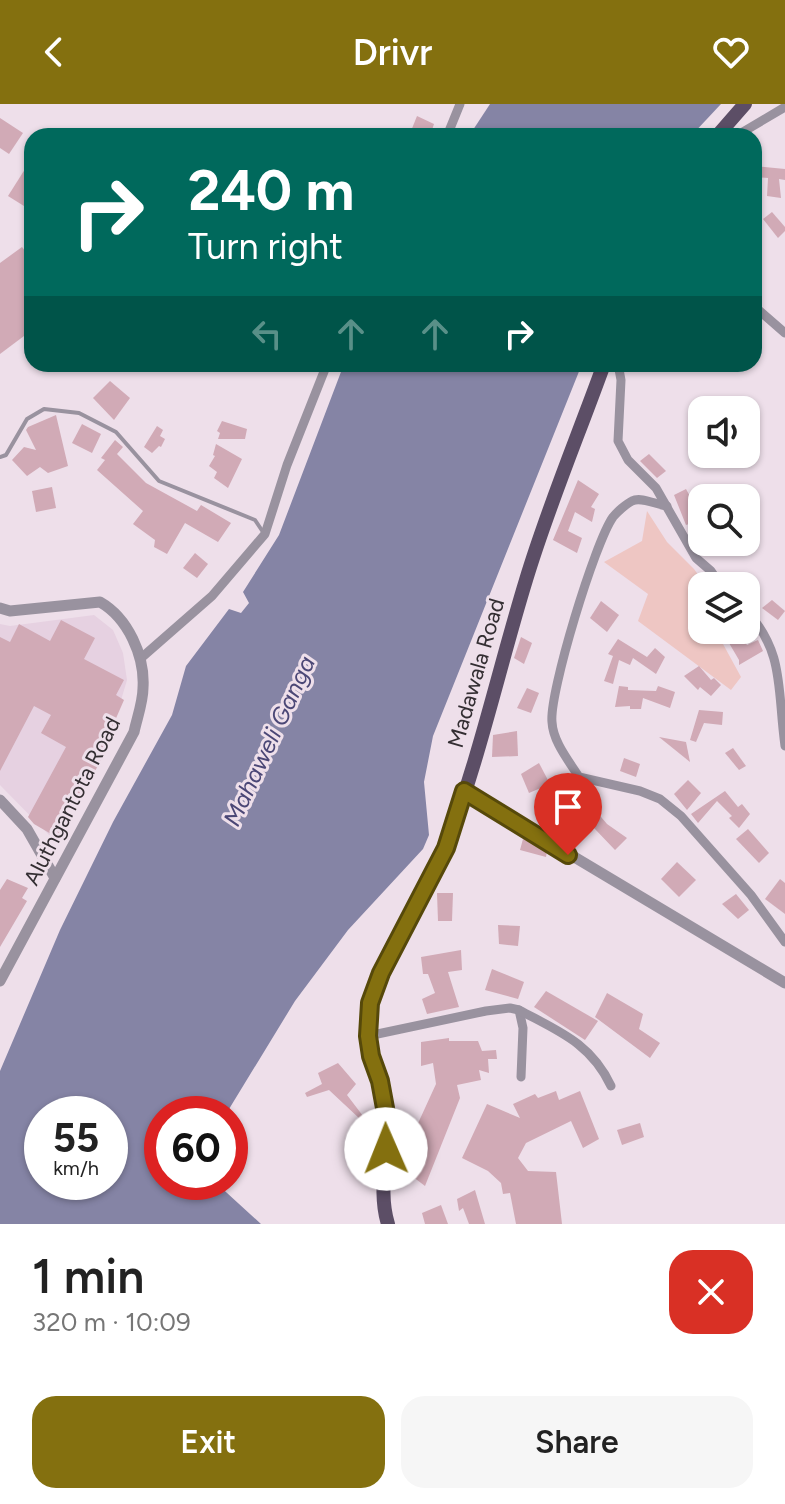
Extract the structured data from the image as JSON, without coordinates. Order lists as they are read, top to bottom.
{
  "streets": {
    "main road": ["Madawala Road"],
    "street": ["Aluthgantota Road"]
  },
  "water": ["Mahaweli Ganga"],
  "page": {
    "header": "Drivr",
    "turn": ["240 m", "Turn right"],
    "speed": "55 km/h",
    "limit": "60",
    "heading": ["1 min", "320 m · 10:09"],
    "buttons": ["Exit", "Share"]
  }
}
